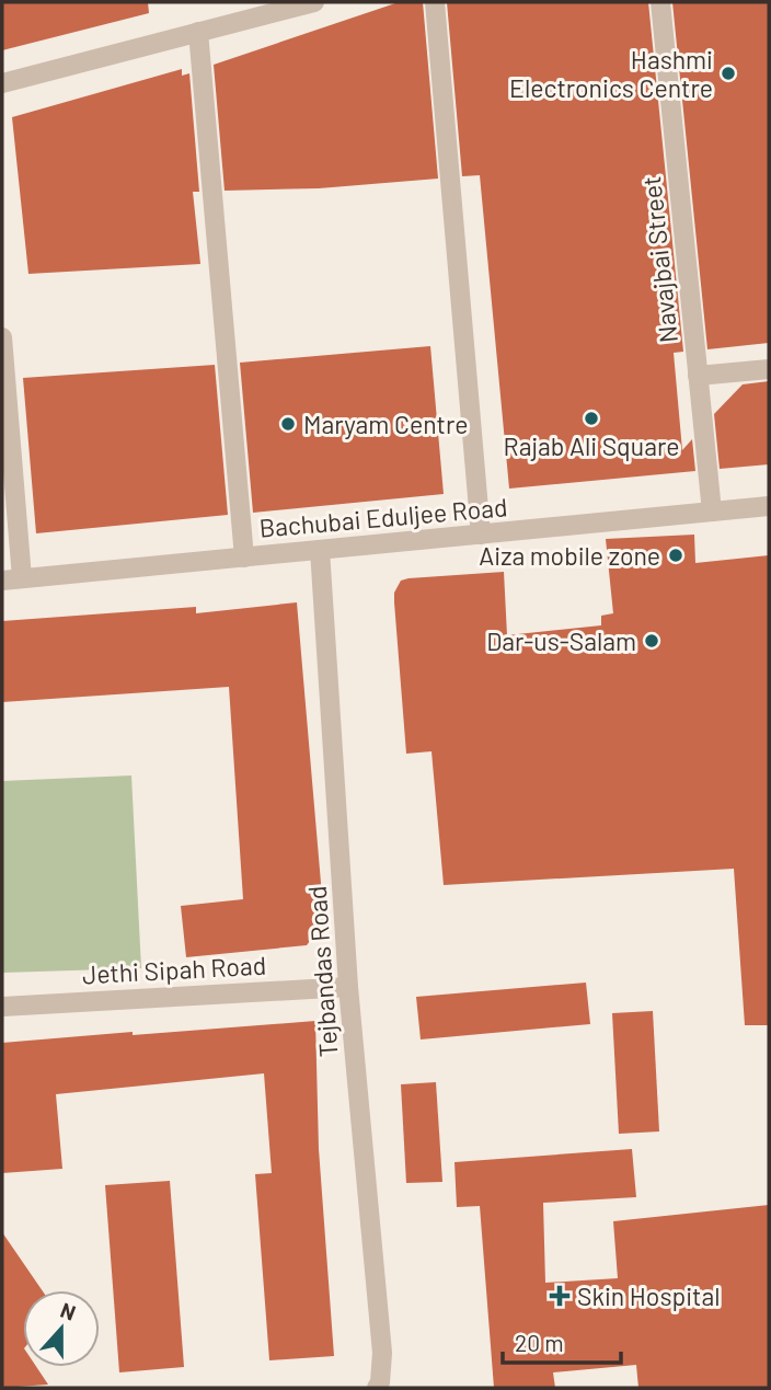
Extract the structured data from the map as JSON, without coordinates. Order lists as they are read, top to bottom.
{
  "streets": {
    "street": [
      "Navajbai Street",
      "Bachubai Eduljee Road",
      "Jethi Sipah Road",
      "Tejbandas Road"
    ]
  },
  "crossings": [
    ["Navajbai Street", "Bachubai Eduljee Road"],
    ["Bachubai Eduljee Road", "Tejbandas Road"],
    ["Jethi Sipah Road", "Tejbandas Road"]
  ],
  "places": {
    "other": [
      "Hashmi Electronics Centre",
      "Rajab Ali Square",
      "Maryam Centre",
      "Aiza mobile zone",
      "Dar-us-Salam"
    ],
    "health": ["Skin Hospital"]
  },
  "scale_bar": "20 m",
  "north": "top"
}
